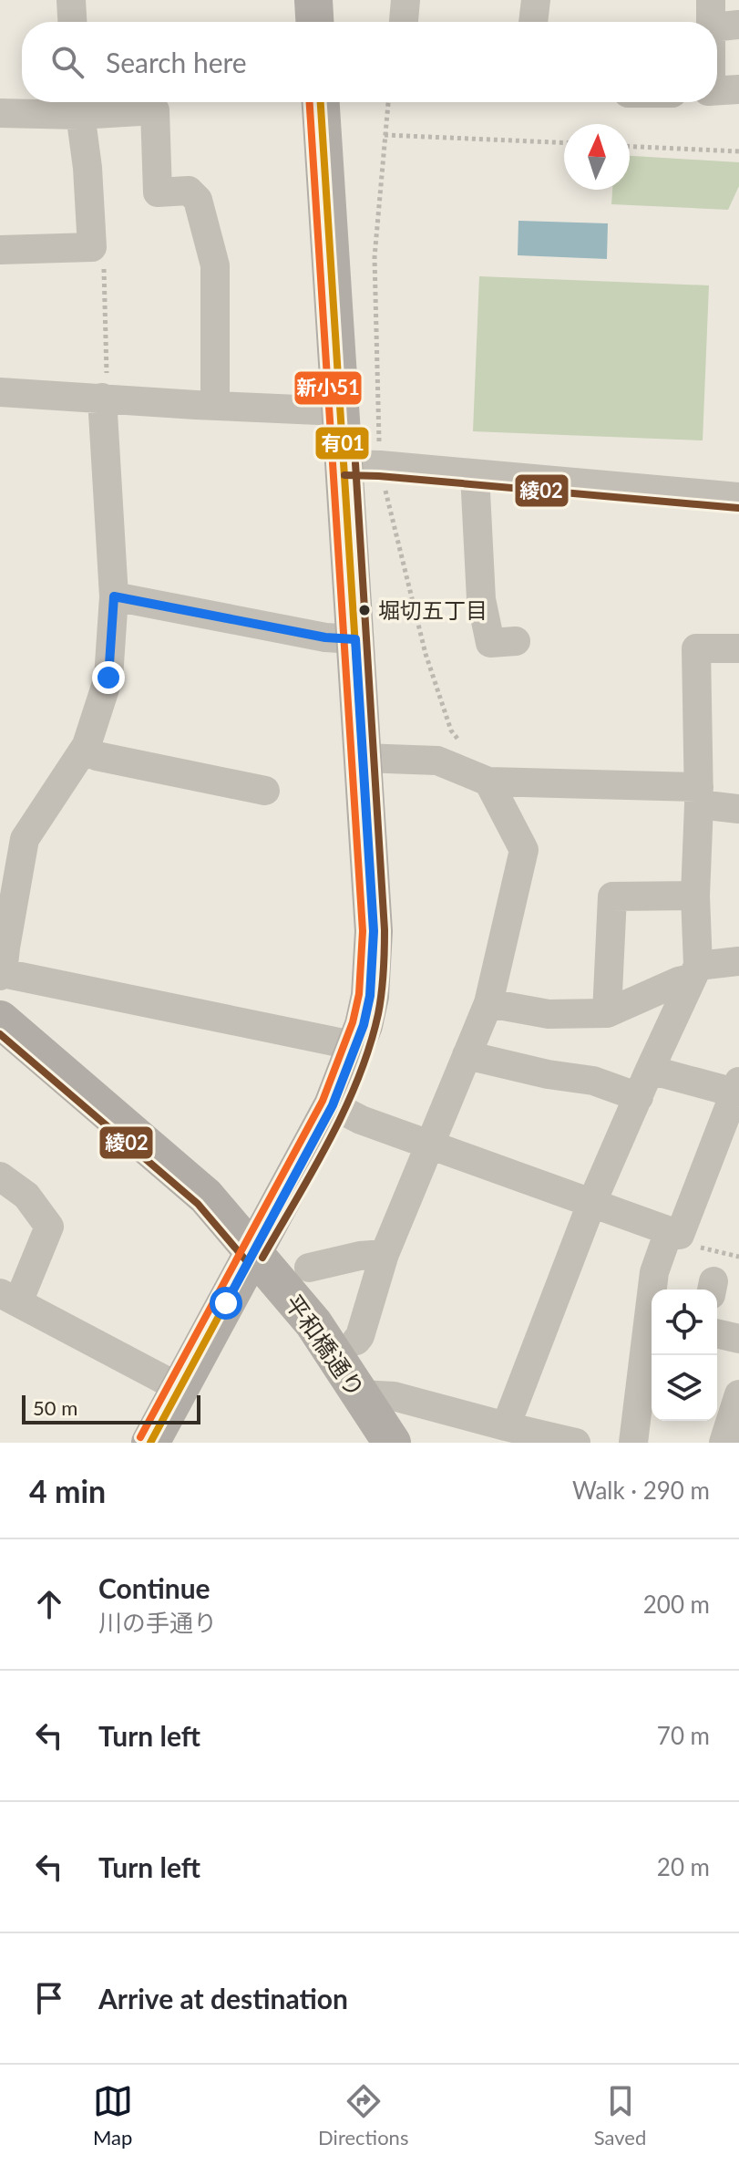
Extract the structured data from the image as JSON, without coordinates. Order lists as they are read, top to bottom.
{
  "streets": {
    "main road": ["平和橋通り"]
  },
  "places": ["堀切五丁目"],
  "lines": ["transit line 有01", "transit line 新小51", "transit line 綾02"],
  "scale_bar": "50 m",
  "north": "top",
  "page": {
    "search": "Search here",
    "scale": "50 m",
    "heading": ["4 min", "Walk · 290 m"],
    "list": [
      ["Continue", "川の手通り", "200 m"],
      ["Turn left", "70 m"],
      ["Turn left", "20 m"],
      "Arrive at destination"
    ],
    "nav": ["Map", "Directions", "Saved"]
  }
}
